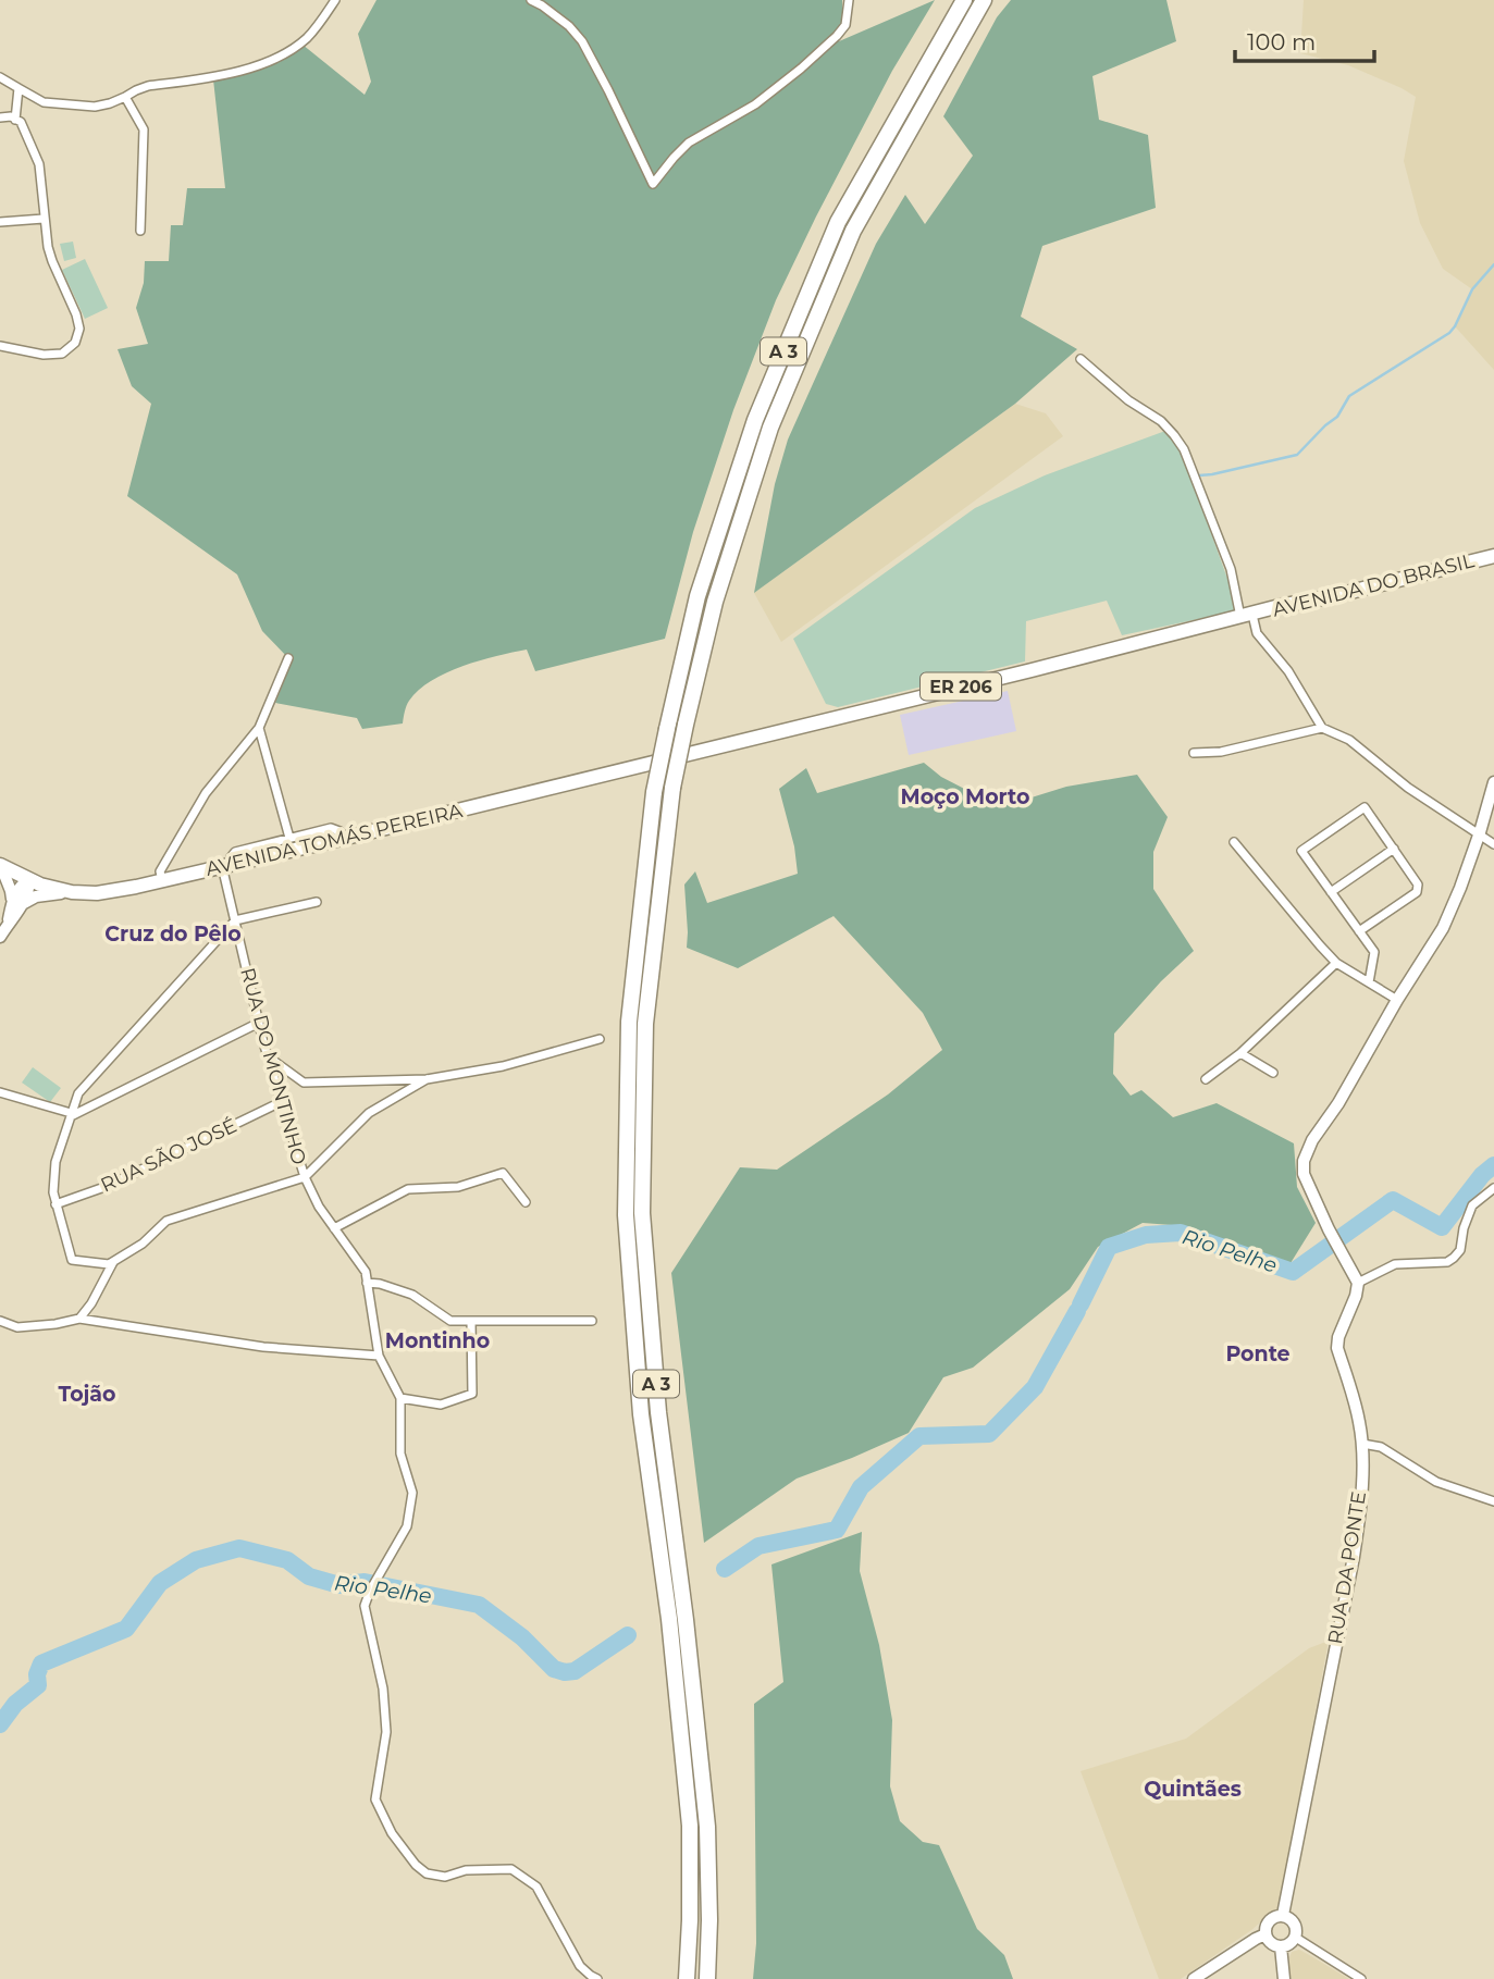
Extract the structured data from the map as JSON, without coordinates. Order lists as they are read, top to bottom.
{
  "streets": {
    "highway": ["A 3"],
    "main road": ["AVENIDA DO BRASIL", "ER 206", "AVENIDA TOMÁS PEREIRA"],
    "street": ["RUA DO MONTINHO", "RUA SÃO JOSÉ", "RUA DA PONTE"]
  },
  "crossings": [
    ["AVENIDA DO BRASIL", "AVENIDA TOMÁS PEREIRA"],
    ["AVENIDA TOMÁS PEREIRA", "RUA DO MONTINHO"],
    ["RUA DO MONTINHO", "RUA SÃO JOSÉ"]
  ],
  "districts": [
    "Moço Morto",
    "Cruz do Pêlo",
    "Montinho",
    "Ponte",
    "Tojão",
    "Quintães"
  ],
  "water": ["Rio Pelhe"],
  "scale_bar": "100 m"
}
